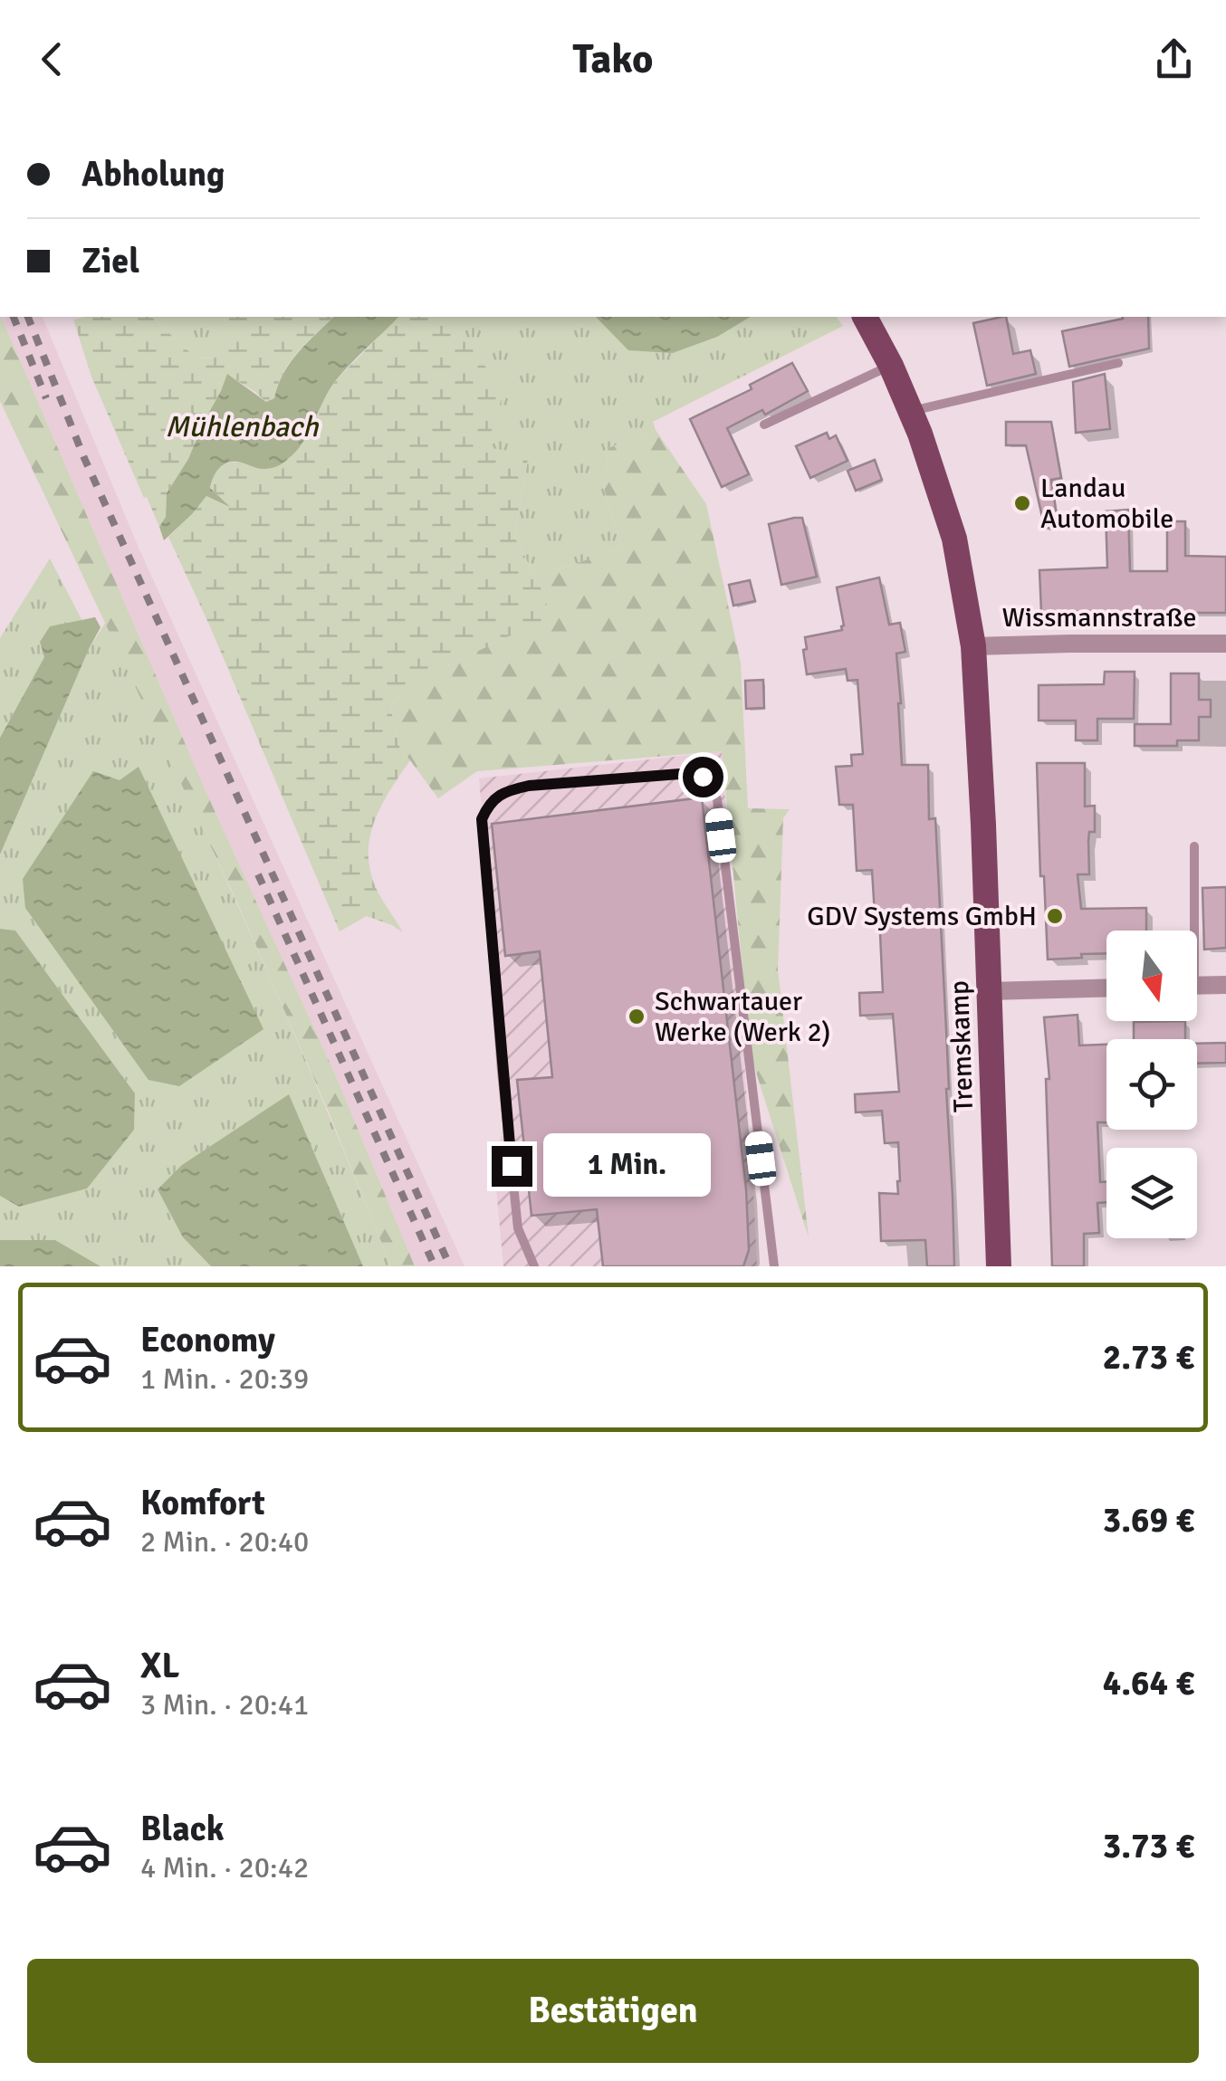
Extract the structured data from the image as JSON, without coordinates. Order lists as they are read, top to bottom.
{
  "streets": {
    "main road": ["Tremskamp"],
    "street": ["Wissmannstraße"]
  },
  "crossings": [
    ["Wissmannstraße", "Tremskamp"]
  ],
  "water": ["Mühlenbach"],
  "places": ["Landau Automobile", "GDV Systems GmbH", "Schwartauer Werke (Werk 2)"],
  "north": "bottom",
  "page": {
    "header": "Tako",
    "banner": ["Abholung", "Ziel"],
    "bubble": "1 Min.",
    "list": [
      {
        "name": "Economy",
        "note": "1 Min. · 20:39",
        "value": "2.73 €"
      },
      {
        "name": "Komfort",
        "note": "2 Min. · 20:40",
        "value": "3.69 €"
      },
      {
        "name": "XL",
        "note": "3 Min. · 20:41",
        "value": "4.64 €"
      },
      {
        "name": "Black",
        "note": "4 Min. · 20:42",
        "value": "3.73 €"
      }
    ],
    "buttons": "Bestätigen"
  }
}
